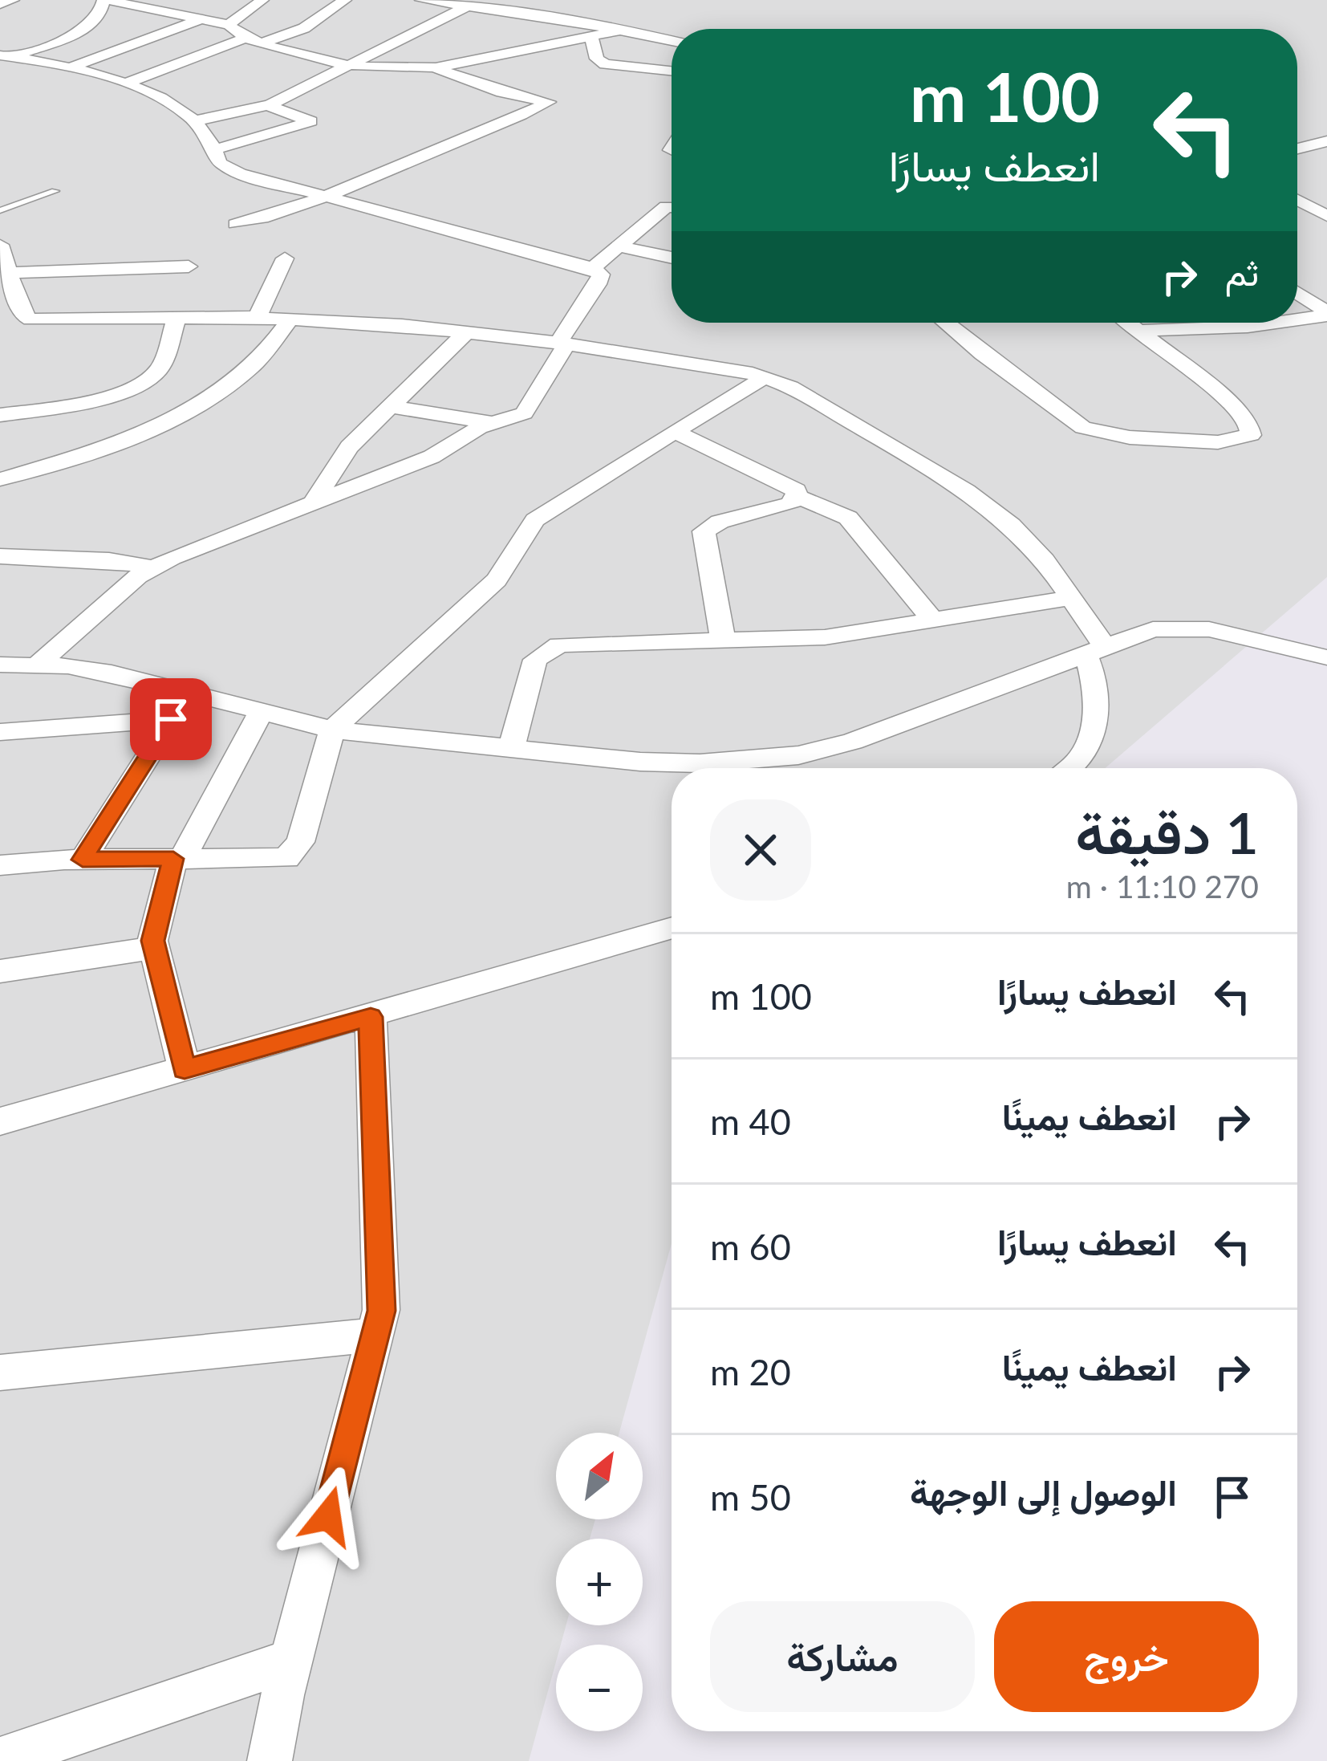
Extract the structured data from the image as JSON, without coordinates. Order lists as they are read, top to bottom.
{
  "north": "top right",
  "page": {
    "turn": ["100 m", "انعطف يسارًا"],
    "then": "ثم",
    "heading": ["1 دقيقة", "270 m · 11:10"],
    "list": [
      {
        "name": "انعطف يسارًا",
        "value": "100 m"
      },
      {
        "name": "انعطف يمينًا",
        "value": "40 m"
      },
      {
        "name": "انعطف يسارًا",
        "value": "60 m"
      },
      {
        "name": "انعطف يمينًا",
        "value": "20 m"
      },
      {
        "name": "الوصول إلى الوجهة",
        "value": "50 m"
      }
    ],
    "map_buttons": ["+", "−"],
    "buttons": ["خروج", "مشاركة"]
  }
}
